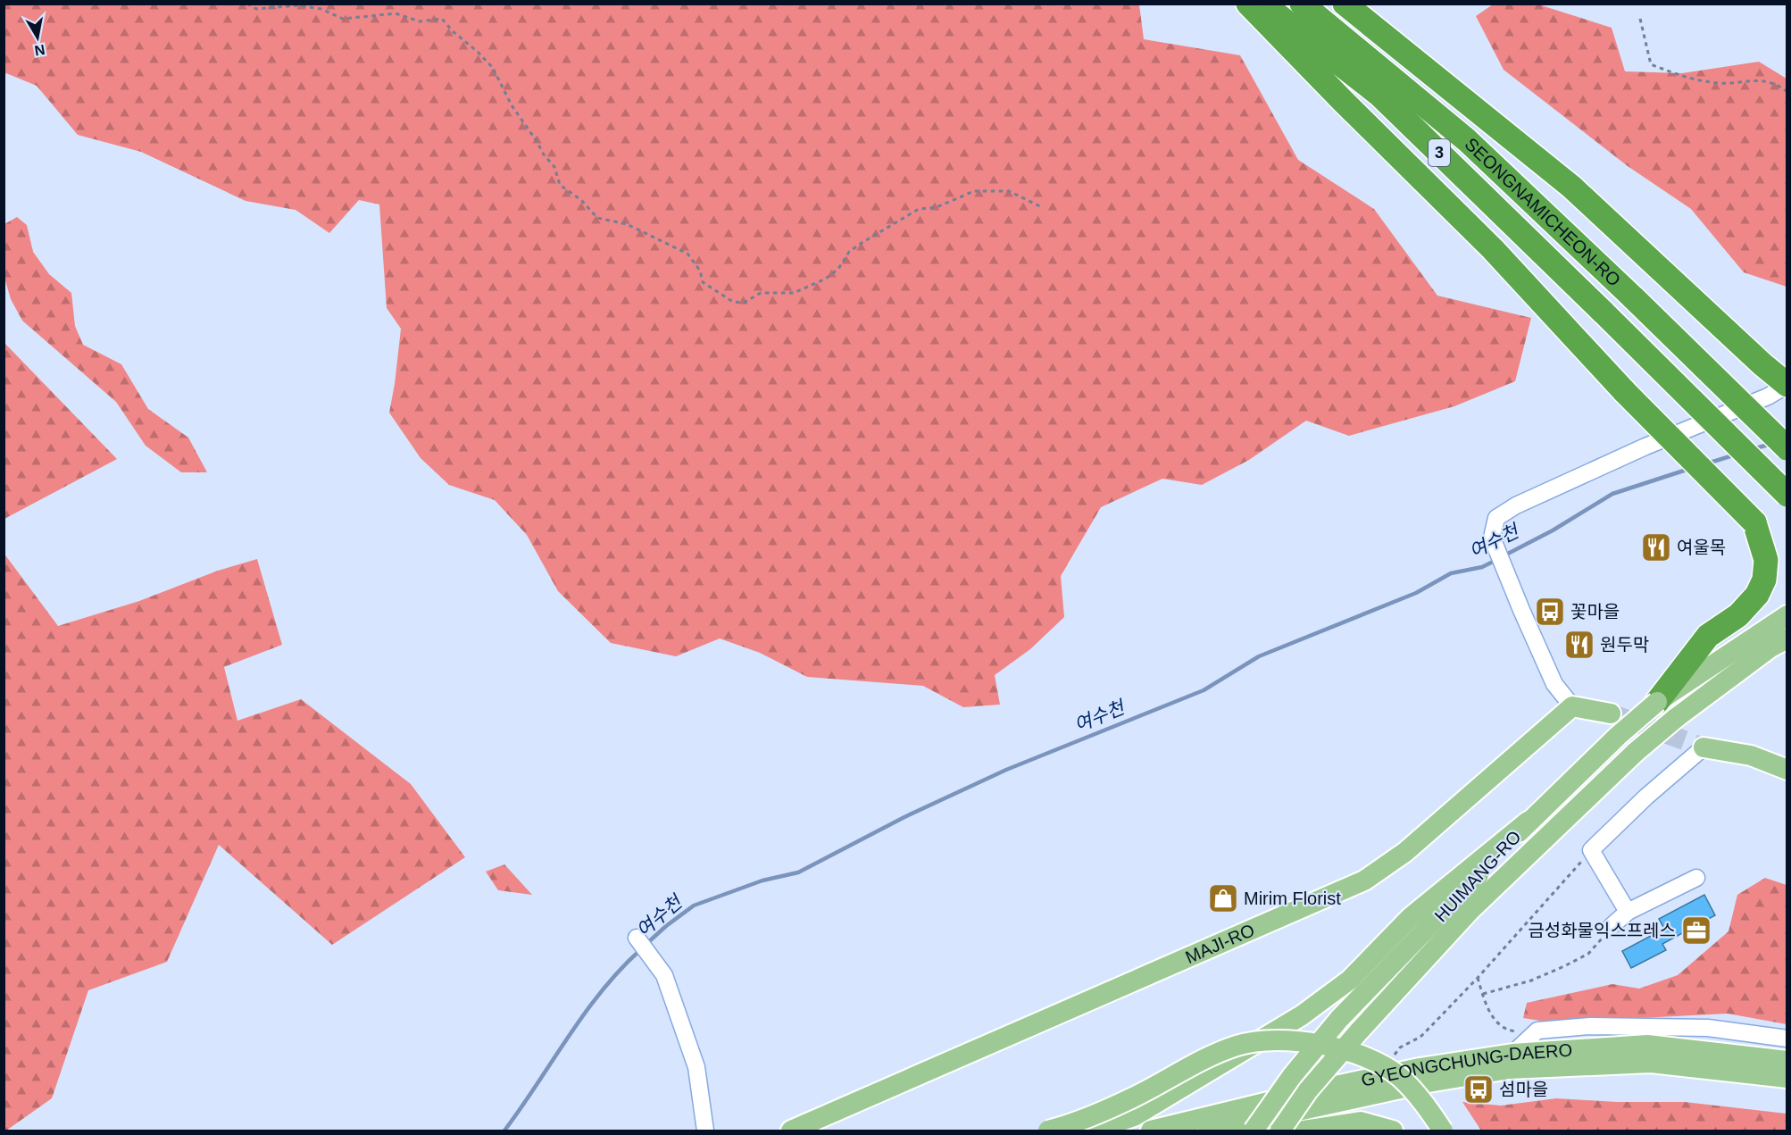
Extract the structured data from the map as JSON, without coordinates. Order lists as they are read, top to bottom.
{
  "streets": {
    "highway": ["3", "SEONGNAMICHEON-RO"],
    "main road": ["HUIMANG-RO", "MAJI-RO", "GYEONGCHUNG-DAERO"]
  },
  "water": ["여수천"],
  "places": {
    "restaurant": ["여울목", "원두막"],
    "bus stop": ["꽃마을", "섬마을"],
    "shop": ["Mirim Florist"],
    "office": ["금성화물익스프레스"]
  },
  "north": "bottom"
}
